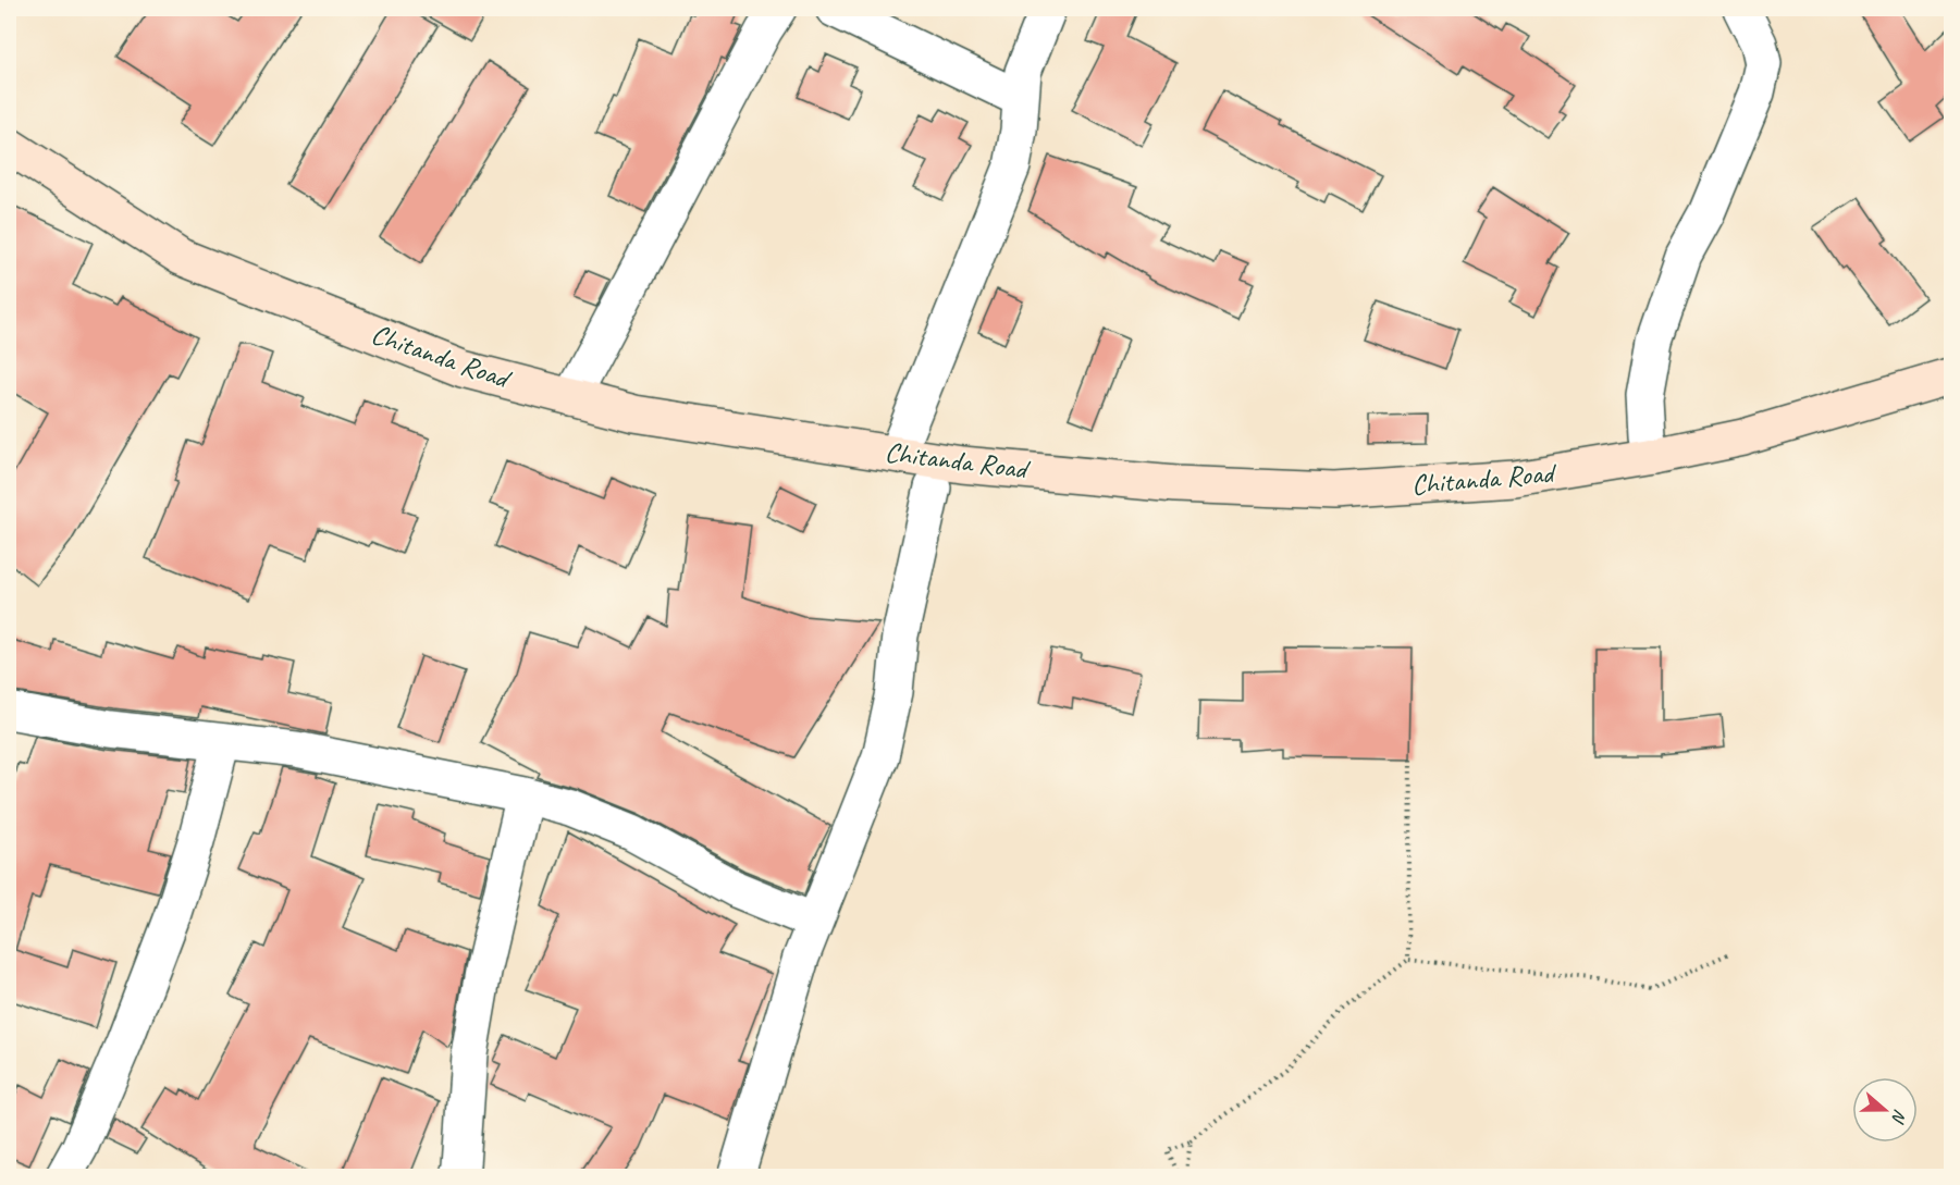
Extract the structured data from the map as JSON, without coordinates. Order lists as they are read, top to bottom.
{
  "streets": {
    "street": ["Chitanda Road"]
  },
  "north": "right"
}
